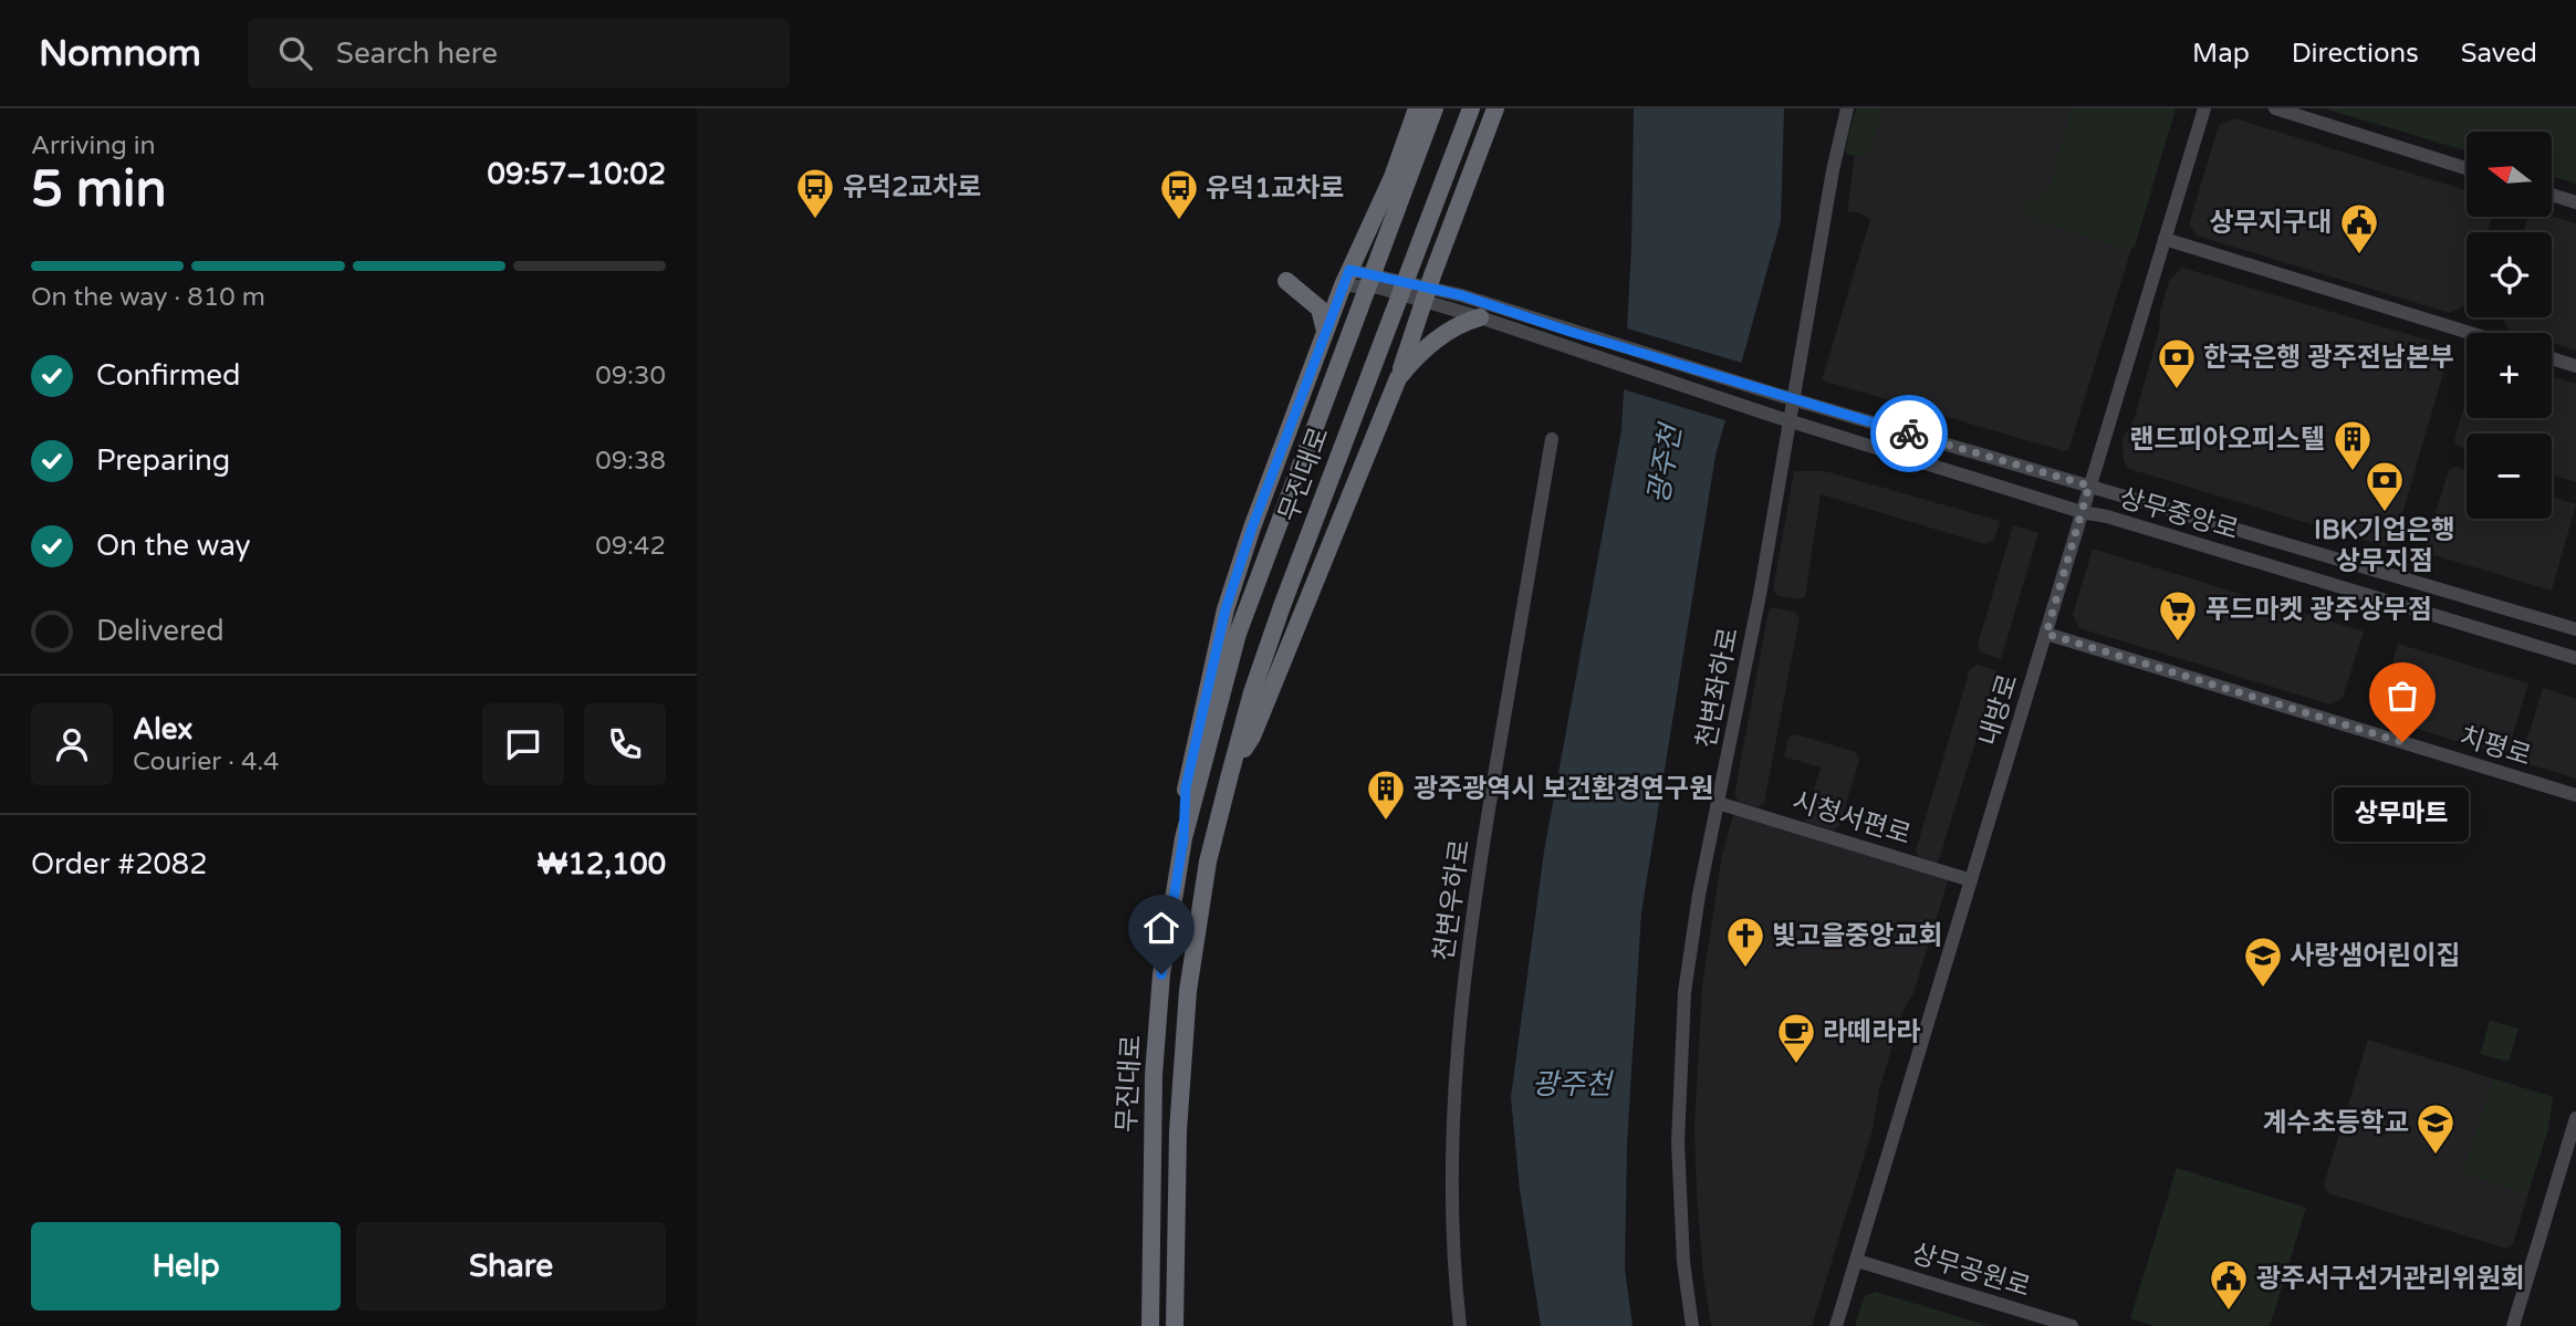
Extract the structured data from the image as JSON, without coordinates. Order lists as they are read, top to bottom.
{
  "streets": {
    "highway": ["무진대로"],
    "street": [
      "상무중앙로",
      "천변좌하로",
      "내방로",
      "치평로",
      "시청서편로",
      "천변우하로",
      "상무공원로"
    ]
  },
  "crossings": [
    ["상무중앙로", "천변좌하로"],
    ["상무중앙로", "내방로"],
    ["천변좌하로", "시청서편로"],
    ["내방로", "치평로"],
    ["내방로", "시청서편로"],
    ["내방로", "상무공원로"]
  ],
  "water": ["광주천"],
  "places": {
    "bus stop": ["유덕2교차로", "유덕1교차로"],
    "public building": ["상무지구대", "광주서구선거관리위원회"],
    "bank": ["한국은행 광주전남본부", "IBK기업은행 상무지점"],
    "building": ["랜드피아오피스텔", "광주광역시 보건환경연구원"],
    "supermarket": ["푸드마켓 광주상무점"],
    "other": ["상무마트"],
    "church": ["빛고을중앙교회"],
    "school or university": ["사랑샘어린이집", "계수초등학교"],
    "cafe": ["라떼라라"]
  },
  "north": "left",
  "page": {
    "header": "Nomnom",
    "search": "Search here",
    "nav": ["Map", "Directions", "Saved"],
    "heading": ["5 min", "Arriving in", "09:57–10:02"],
    "panel": [
      "Alex",
      "Courier · 4.4",
      "Order #2082",
      "₩12,100"
    ],
    "map_buttons": ["+", "−"],
    "bar": "On the way · 810 m",
    "list": [
      ["Confirmed", "09:30"],
      ["Preparing", "09:38"],
      ["On the way", "09:42"],
      "Delivered"
    ],
    "bubble": "상무마트",
    "buttons": ["Help", "Share"]
  }
}
